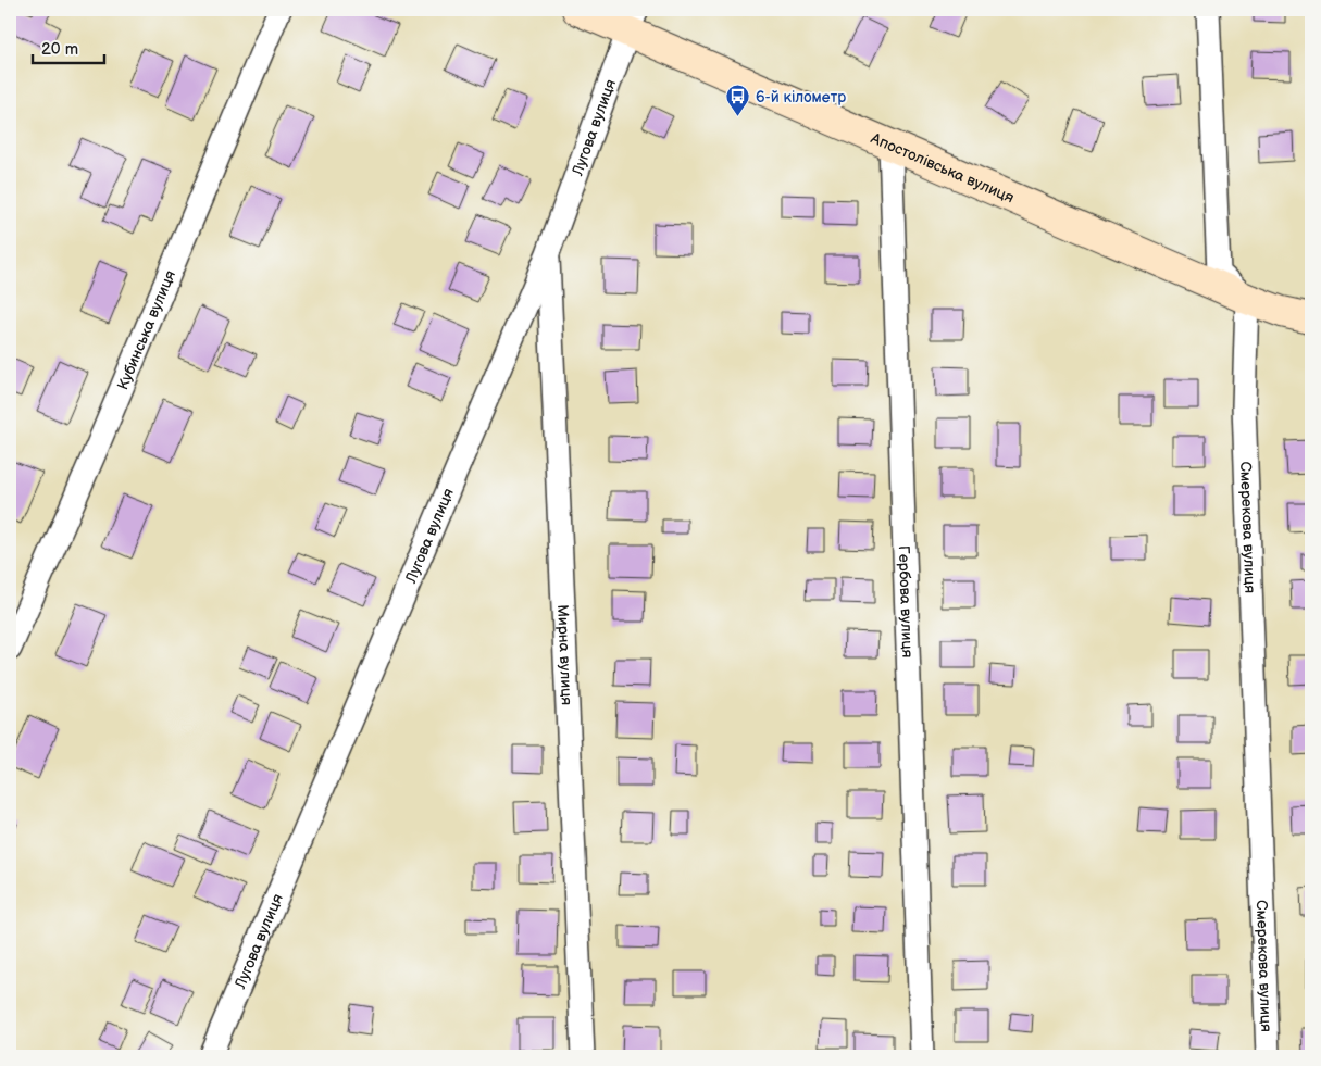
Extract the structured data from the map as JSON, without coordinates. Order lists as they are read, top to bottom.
{
  "streets": {
    "street": [
      "Лугова вулиця",
      "Апостолівська вулиця",
      "Кубинська вулиця",
      "Смерекова вулиця",
      "Гербова вулиця",
      "Мирна вулиця"
    ]
  },
  "crossings": [
    ["Лугова вулиця", "Апостолівська вулиця"],
    ["Лугова вулиця", "Мирна вулиця"],
    ["Апостолівська вулиця", "Смерекова вулиця"],
    ["Апостолівська вулиця", "Гербова вулиця"]
  ],
  "places": {
    "bus stop": ["6-й кілометр"]
  },
  "scale_bar": "20 m"
}
